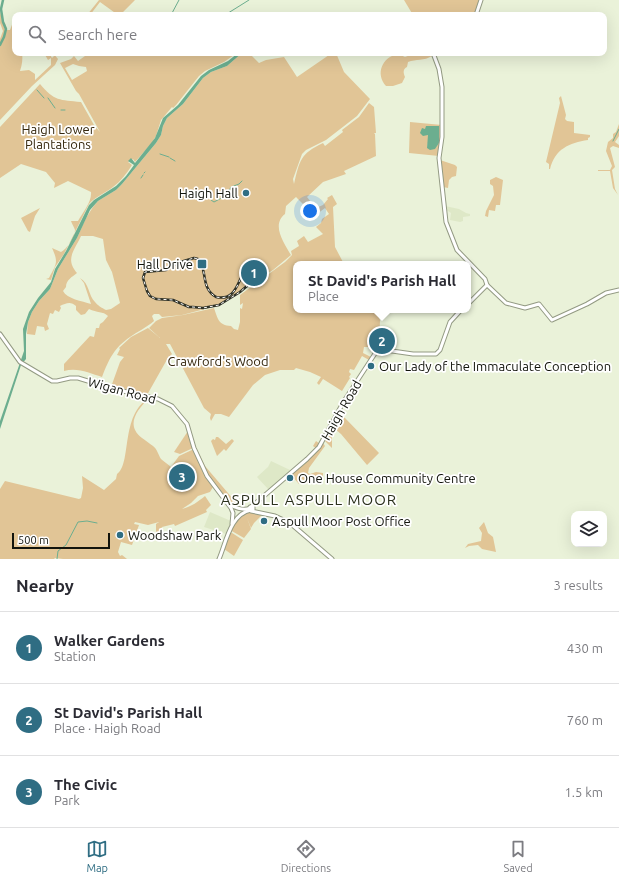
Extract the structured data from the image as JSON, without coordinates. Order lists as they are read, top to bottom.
{
  "streets": {
    "main road": ["Wigan Road", "Haigh Road"]
  },
  "crossings": [
    ["Wigan Road", "Haigh Road"]
  ],
  "districts": ["ASPULL", "ASPULL MOOR"],
  "parks": ["Haigh Lower Plantations", "Crawford's Wood"],
  "places": {
    "other": [
      "Haigh Hall",
      "Our Lady of the Immaculate Conception",
      "One House Community Centre",
      "Aspull Moor Post Office",
      "Woodshaw Park"
    ],
    "transit": ["Hall Drive"]
  },
  "scale_bar": "500 m",
  "page": {
    "search": "Search here",
    "pins": ["1", "2", "3"],
    "popup": ["St David's Parish Hall", "Place"],
    "scale": "500 m",
    "heading": ["Nearby", "3 results"],
    "list": [
      {
        "mark": "1",
        "name": "Walker Gardens",
        "note": "Station",
        "value": "430 m"
      },
      {
        "mark": "2",
        "name": "St David's Parish Hall",
        "note": "Place · Haigh Road",
        "value": "760 m"
      },
      {
        "mark": "3",
        "name": "The Civic",
        "note": "Park",
        "value": "1.5 km"
      }
    ],
    "nav": ["Map", "Directions", "Saved"]
  }
}
